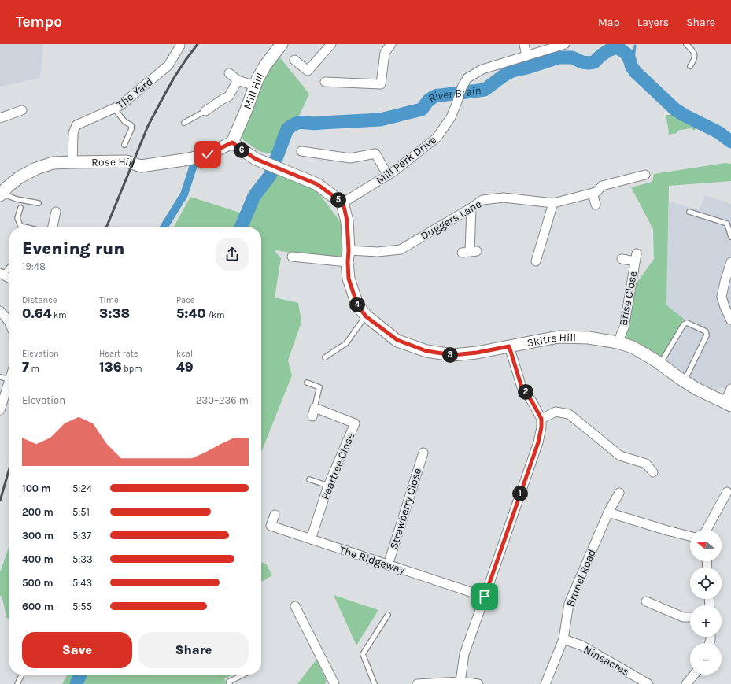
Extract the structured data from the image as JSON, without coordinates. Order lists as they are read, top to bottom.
{
  "streets": {
    "street": [
      "Mill Hill",
      "The Yard",
      "Mill Park Drive",
      "Rose Hill",
      "Duggers Lane",
      "Brise Close",
      "Skitts Hill",
      "Peartree Close",
      "Strawberry Close",
      "The Ridgeway",
      "Brunel Road",
      "Nineacres"
    ]
  },
  "crossings": [
    ["Mill Hill", "Rose Hill"],
    ["The Yard", "Rose Hill"],
    ["Mill Park Drive", "Skitts Hill"],
    ["Duggers Lane", "Skitts Hill"],
    ["Brise Close", "Skitts Hill"],
    ["Peartree Close", "The Ridgeway"],
    ["Strawberry Close", "The Ridgeway"],
    ["Brunel Road", "Nineacres"]
  ],
  "water": ["River Brain"],
  "north": "left",
  "page": {
    "header": "Tempo",
    "nav": ["Map", "Layers", "Share"],
    "pins": [
      "6",
      "5",
      "4",
      "3",
      "2",
      "1"
    ],
    "heading": ["Evening run", "19:48"],
    "stats": [
      ["Distance", "0.64 km"],
      ["Time", "3:38"],
      ["Pace", "5:40 /km"],
      ["Elevation", "7 m"],
      ["Heart rate", "136 bpm"],
      ["kcal", "49"]
    ],
    "chart": ["Elevation", "230–236 m"],
    "list": [
      {
        "name": "100 m",
        "note": "5:24"
      },
      {
        "name": "200 m",
        "note": "5:51"
      },
      {
        "name": "300 m",
        "note": "5:37"
      },
      {
        "name": "400 m",
        "note": "5:33"
      },
      {
        "name": "500 m",
        "note": "5:43"
      },
      {
        "name": "600 m",
        "note": "5:55"
      }
    ],
    "map_buttons": ["+", "−"],
    "buttons": ["Save", "Share"]
  }
}
